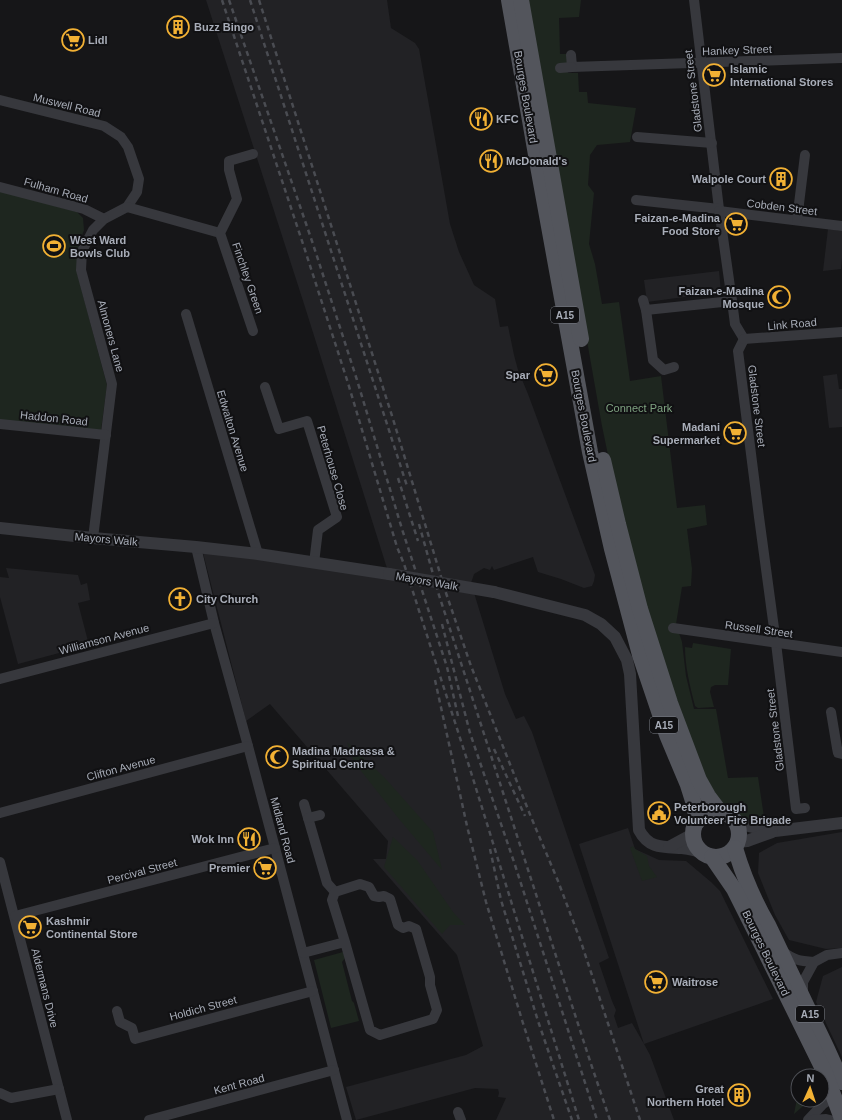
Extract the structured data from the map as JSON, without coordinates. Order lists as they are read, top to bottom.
{
  "streets": {
    "main road": ["Bourges Boulevard", "A15"],
    "street": [
      "Hankey Street",
      "Gladstone Street",
      "Muswell Road",
      "Fulham Road",
      "Cobden Street",
      "Finchley Green",
      "Link Road",
      "Almoners Lane",
      "Haddon Road",
      "Edwalton Avenue",
      "Peterhouse Close",
      "Mayors Walk",
      "Russell Street",
      "Williamson Avenue",
      "Clifton Avenue",
      "Midland Road",
      "Percival Street",
      "Aldermans Drive",
      "Holdich Street",
      "Kent Road"
    ]
  },
  "crossings": [
    ["Hankey Street", "Gladstone Street"],
    ["Gladstone Street", "Cobden Street"],
    ["Gladstone Street", "Link Road"],
    ["Gladstone Street", "Russell Street"],
    ["Bourges Boulevard", "A15"],
    ["Bourges Boulevard", "Mayors Walk"],
    ["Muswell Road", "Finchley Green"],
    ["Fulham Road", "Almoners Lane"],
    ["A15", "Mayors Walk"],
    ["Almoners Lane", "Haddon Road"],
    ["Almoners Lane", "Mayors Walk"],
    ["Edwalton Avenue", "Mayors Walk"],
    ["Peterhouse Close", "Mayors Walk"],
    ["Mayors Walk", "Midland Road"],
    ["Williamson Avenue", "Midland Road"],
    ["Clifton Avenue", "Midland Road"],
    ["Midland Road", "Percival Street"],
    ["Midland Road", "Holdich Street"],
    ["Midland Road", "Kent Road"],
    ["Percival Street", "Aldermans Drive"]
  ],
  "parks": ["Connect Park"],
  "places": {
    "building": ["Buzz Bingo", "Walpole Court", "Great Northern Hotel"],
    "supermarket": [
      "Lidl",
      "Islamic International Stores",
      "Faizan-e-Madina Food Store",
      "Spar",
      "Madani Supermarket",
      "Premier",
      "Kashmir Continental Store",
      "Waitrose"
    ],
    "restaurant": ["KFC", "McDonald's", "Wok Inn"],
    "sports": ["West Ward Bowls Club"],
    "mosque": ["Faizan-e-Madina Mosque", "Madina Madrassa & Spiritual Centre"],
    "church": ["City Church"],
    "public building": ["Peterborough Volunteer Fire Brigade"]
  },
  "north": "top"
}
